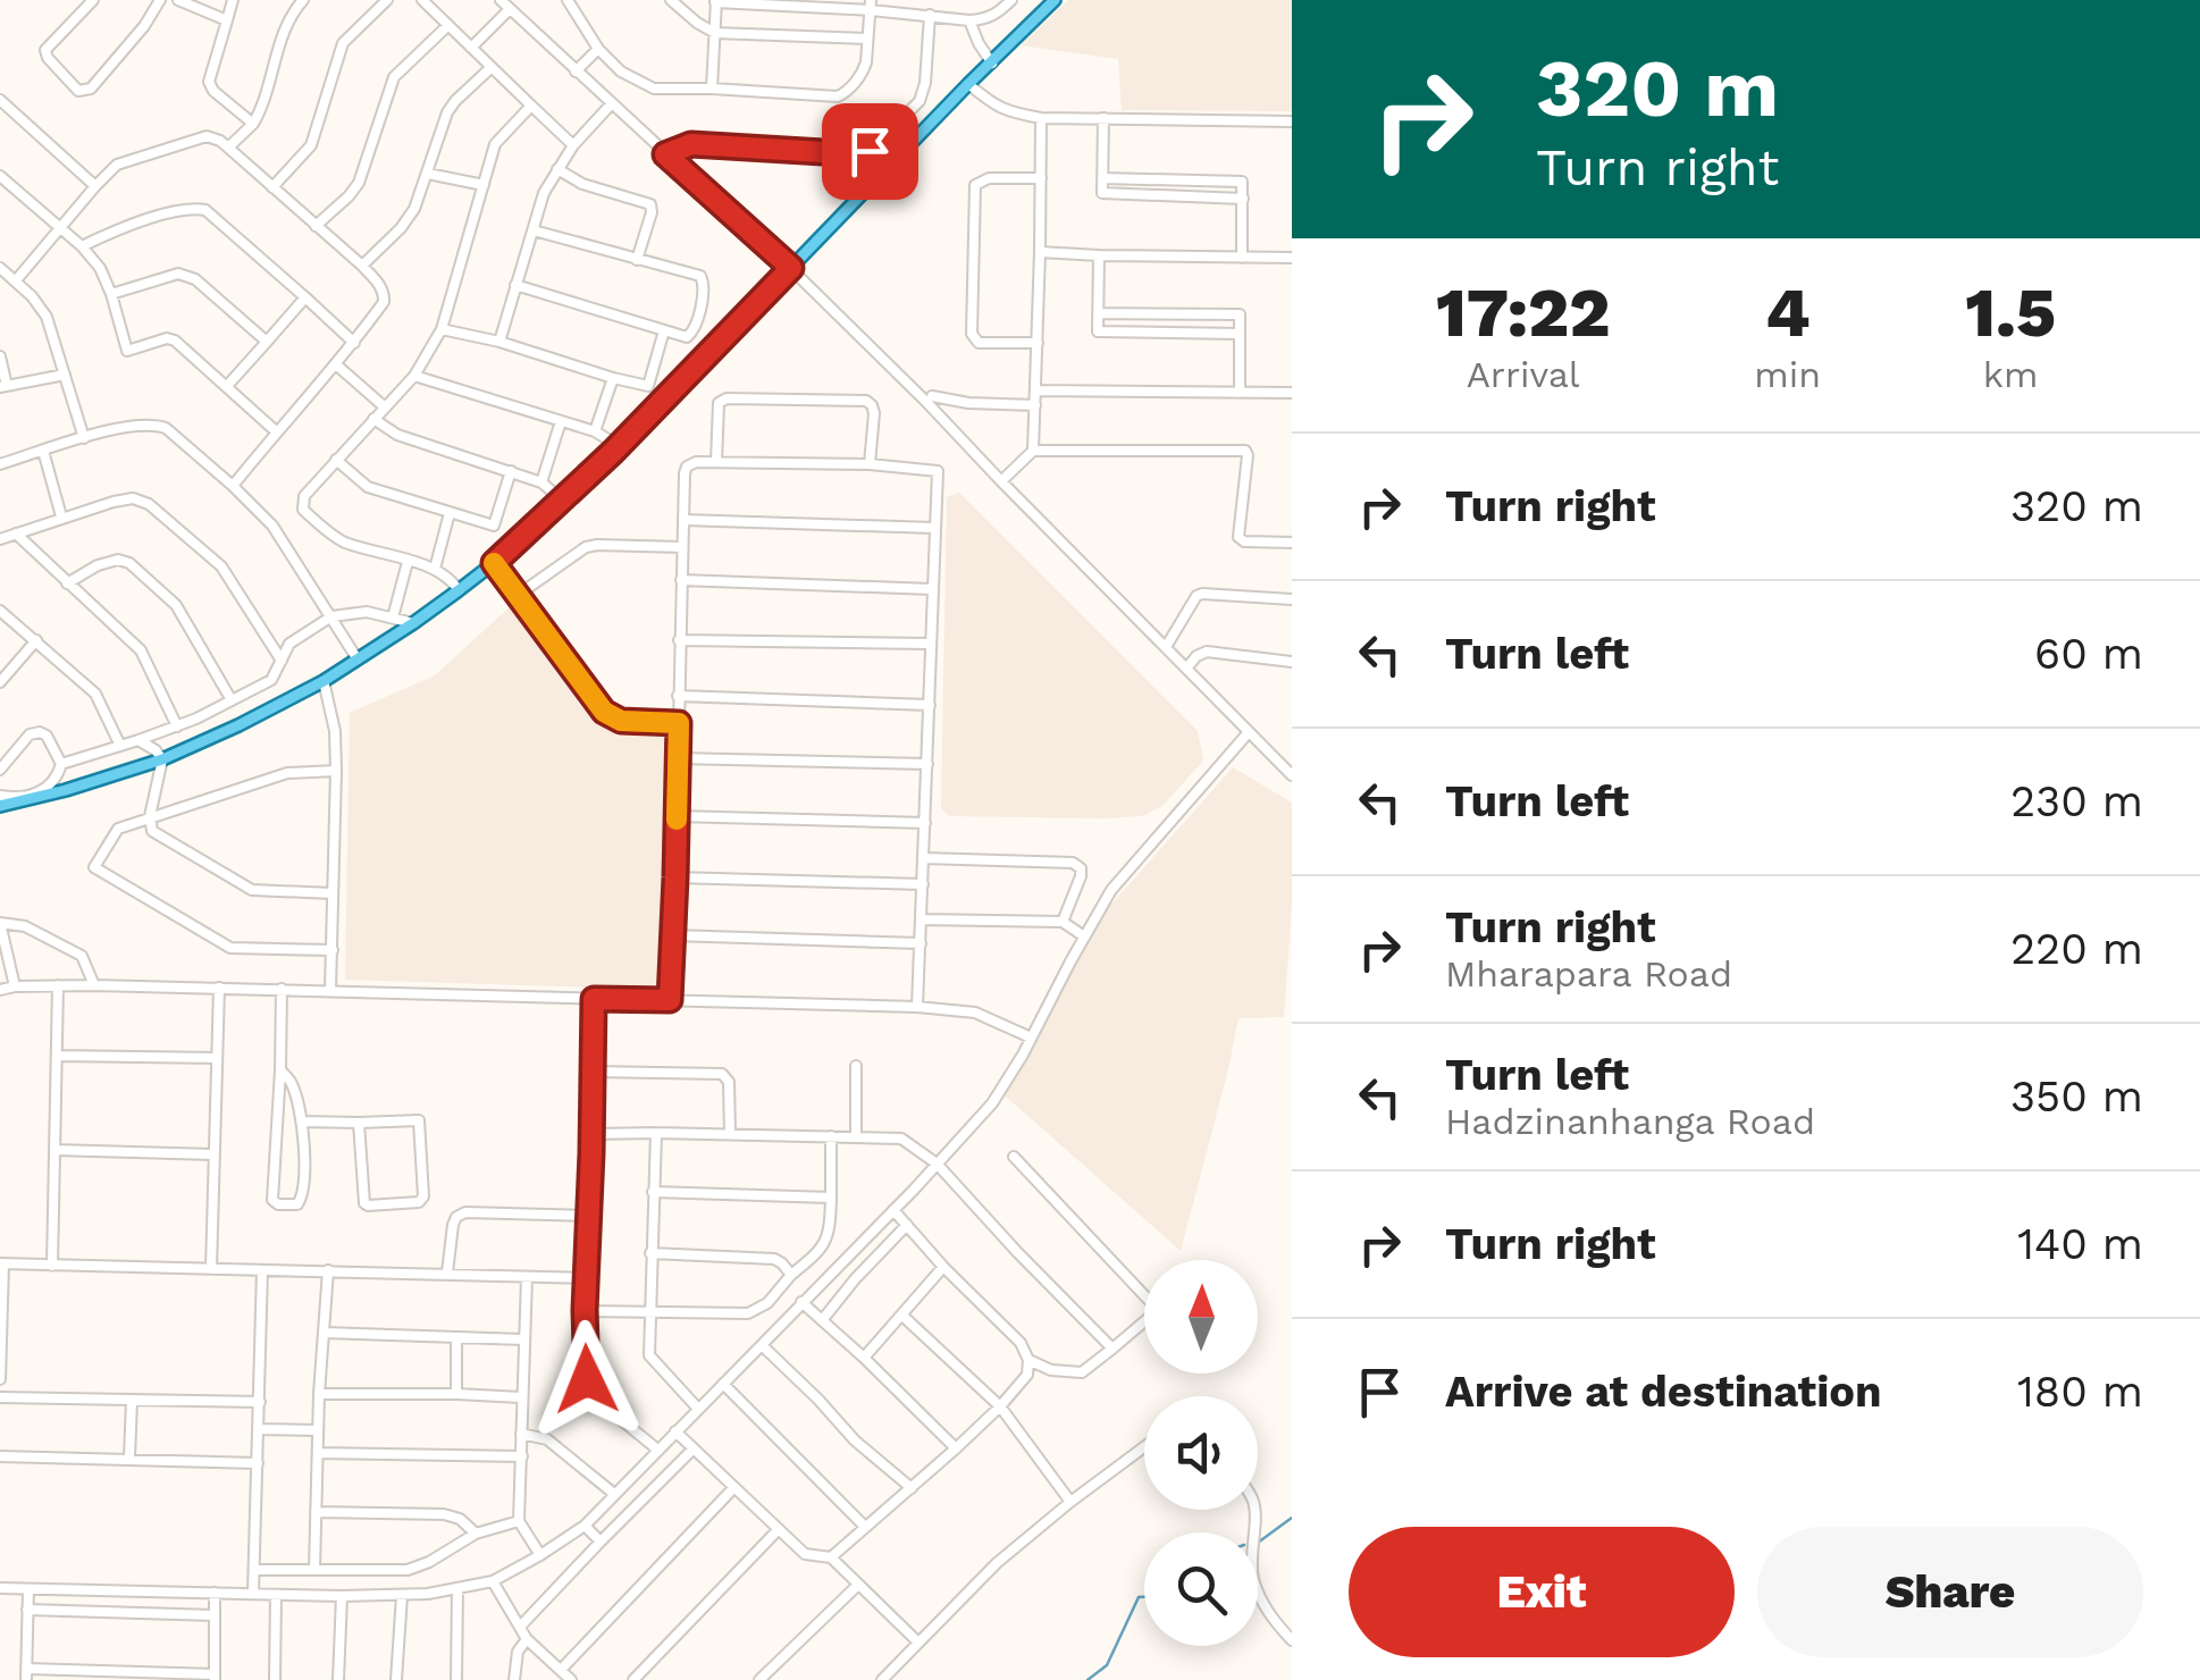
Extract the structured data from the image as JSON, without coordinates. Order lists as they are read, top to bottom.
{
  "north": "top",
  "page": {
    "turn": ["320 m", "Turn right"],
    "eta": [
      "17:22",
      "Arrival",
      "4",
      "min",
      "1.5",
      "km"
    ],
    "list": [
      {
        "name": "Turn right",
        "value": "320 m"
      },
      {
        "name": "Turn left",
        "value": "60 m"
      },
      {
        "name": "Turn left",
        "value": "230 m"
      },
      {
        "name": "Turn right",
        "note": "Mharapara Road",
        "value": "220 m"
      },
      {
        "name": "Turn left",
        "note": "Hadzinanhanga Road",
        "value": "350 m"
      },
      {
        "name": "Turn right",
        "value": "140 m"
      },
      {
        "name": "Arrive at destination",
        "value": "180 m"
      }
    ],
    "buttons": ["Exit", "Share"]
  }
}
